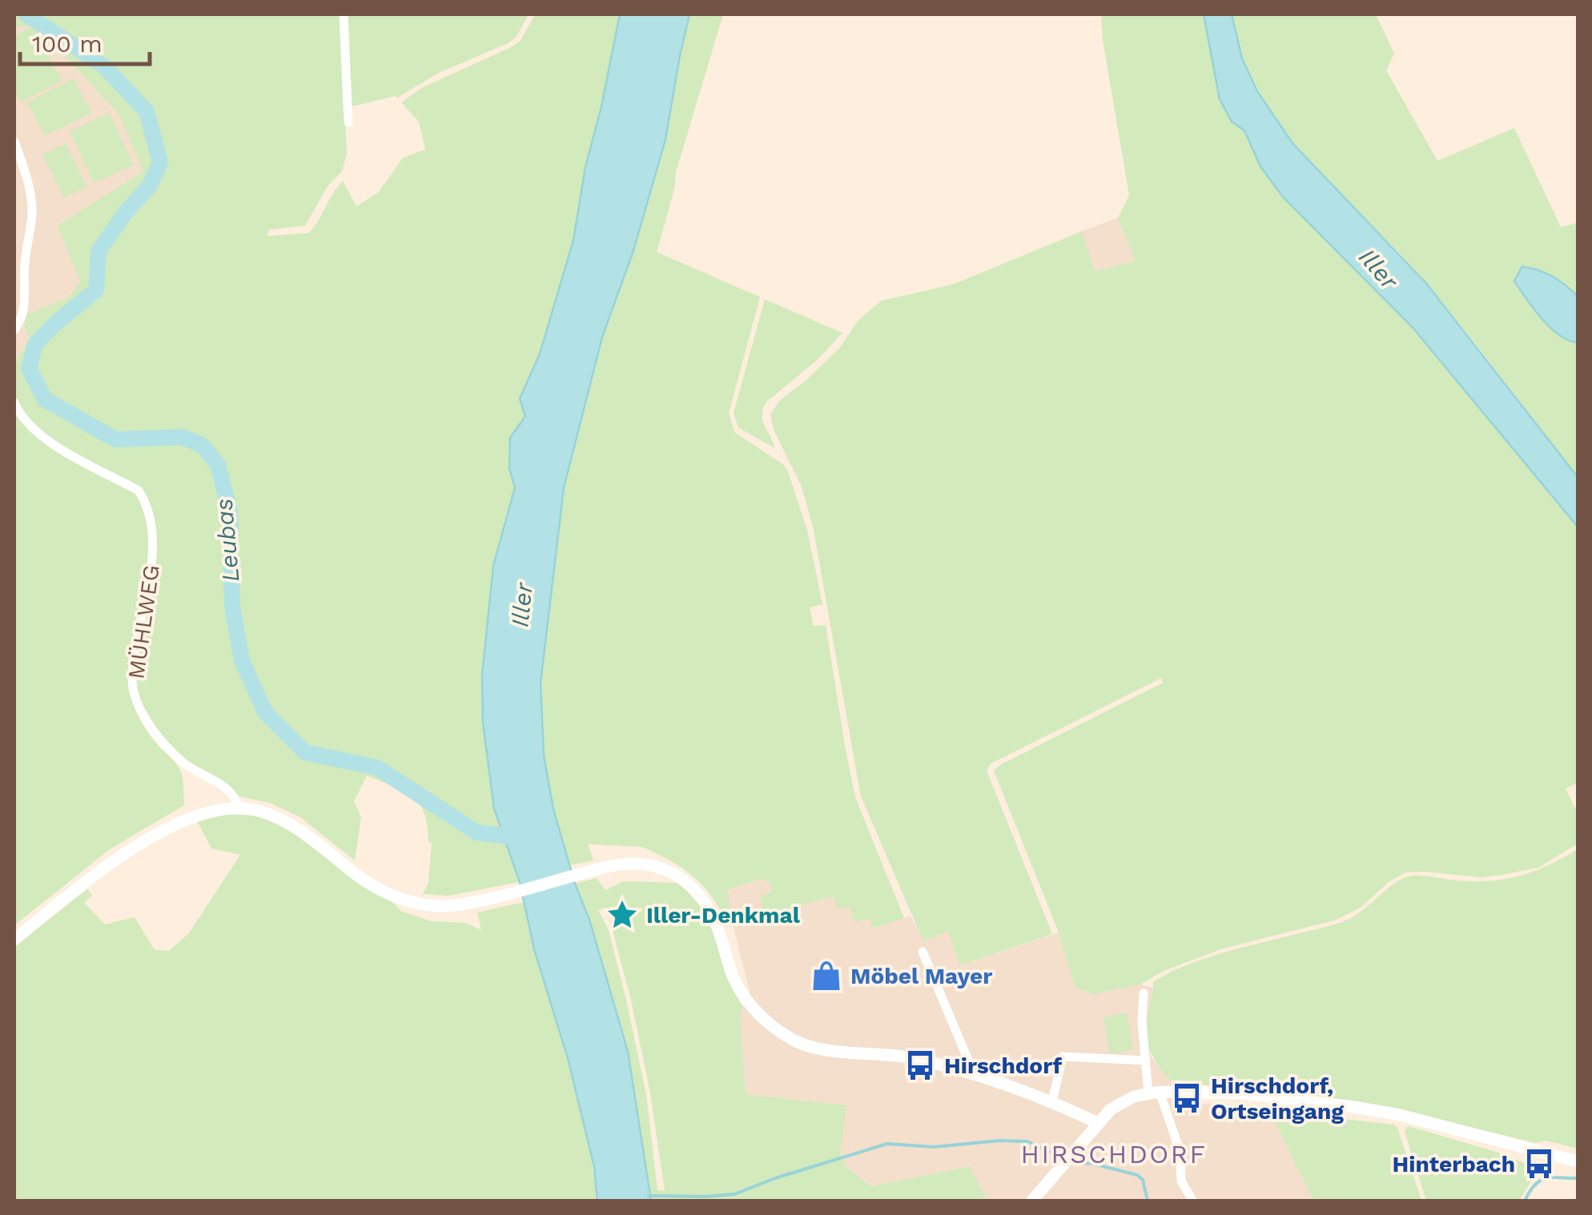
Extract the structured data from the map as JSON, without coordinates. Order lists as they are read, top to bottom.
{
  "streets": {
    "street": ["MÜHLWEG"]
  },
  "districts": ["HIRSCHDORF"],
  "water": ["Iller", "Leubas"],
  "places": {
    "place": ["Iller-Denkmal"],
    "shop": ["Möbel Mayer"],
    "bus stop": ["Hirschdorf", "Hirschdorf, Ortseingang", "Hinterbach"]
  },
  "scale_bar": "100 m"
}
